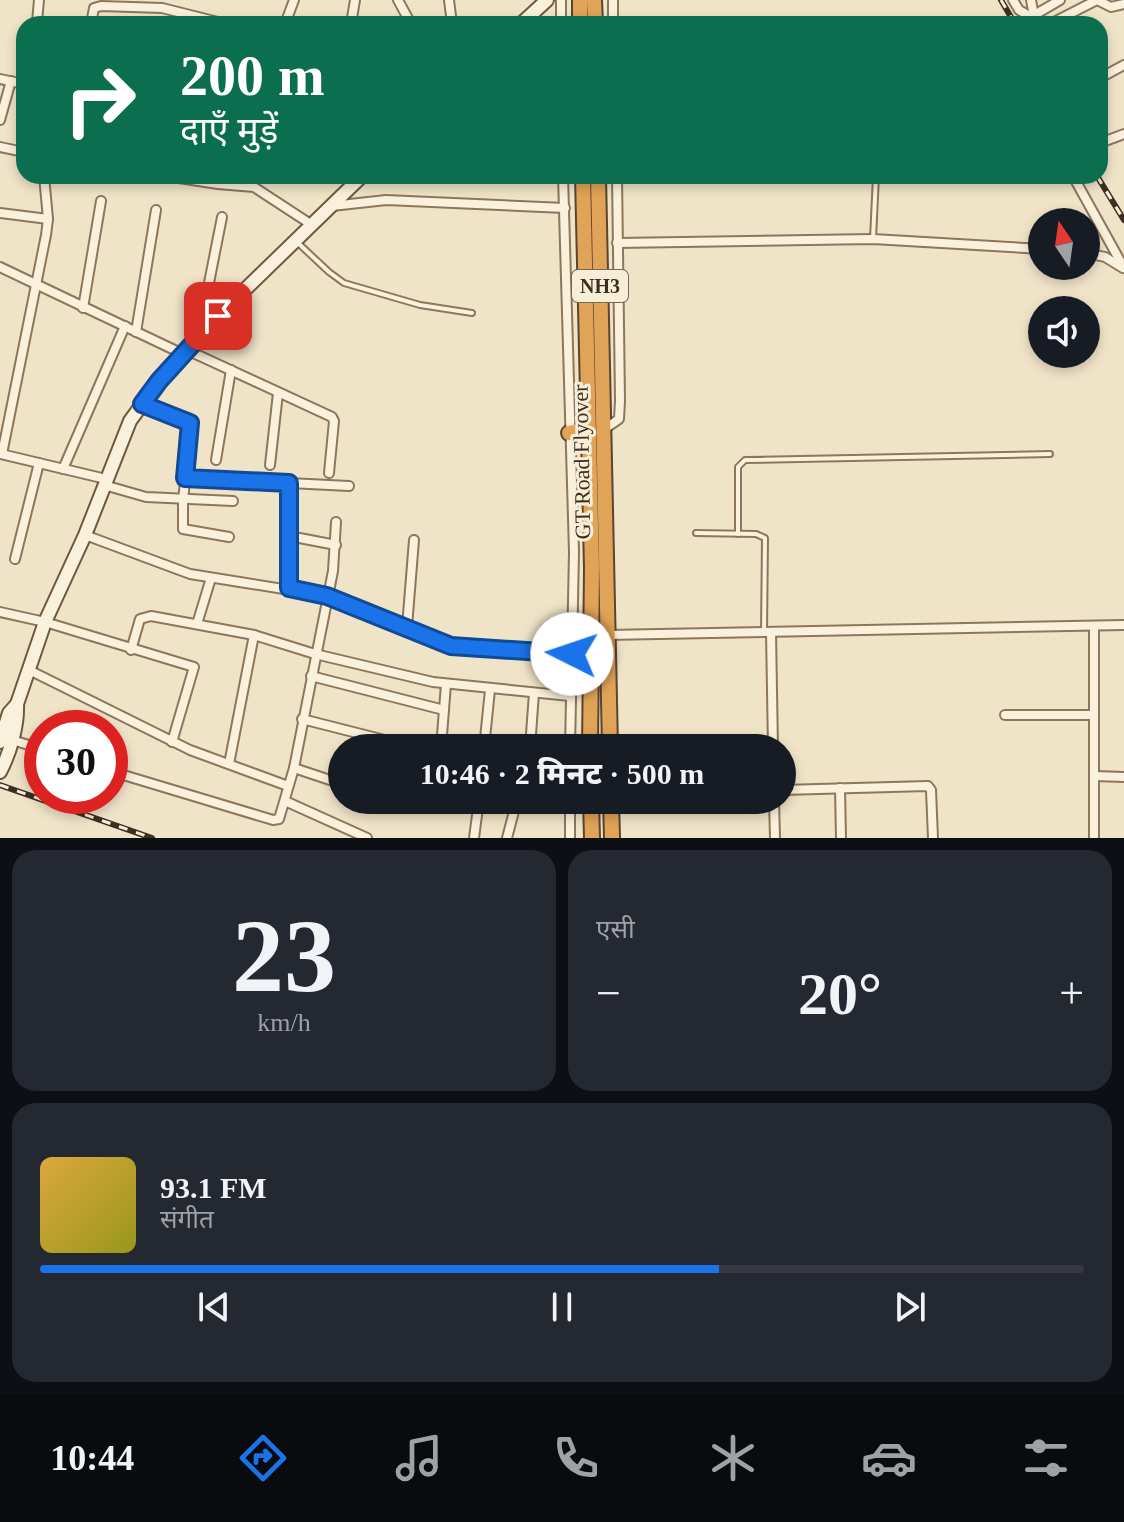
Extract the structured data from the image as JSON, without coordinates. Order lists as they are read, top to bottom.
{
  "streets": {
    "highway": ["NH3", "GT Road Flyover"]
  },
  "north": "top",
  "page": {
    "turn": ["200 m", "दाएँ मुड़ें"],
    "limit": "30",
    "trip": "10:46 · 2 मिनट · 500 m",
    "tile": [
      ["23", "km/h"],
      "एसी"
    ],
    "heat": ["−", "20°", "+"],
    "song": ["93.1 FM", "संगीत"],
    "tabs": "10:44"
  }
}
